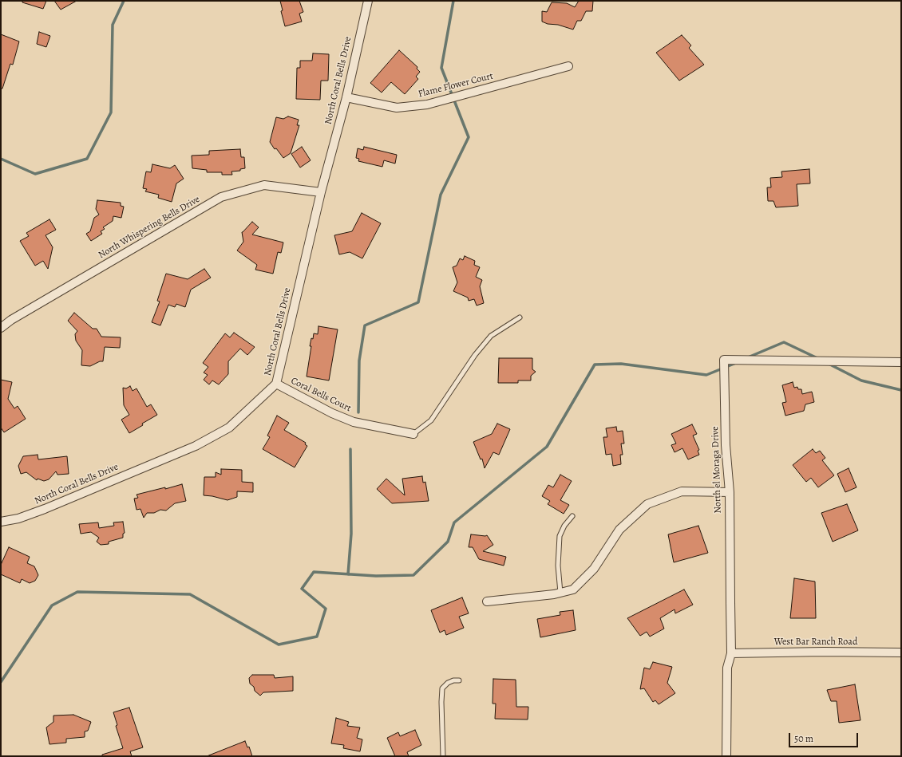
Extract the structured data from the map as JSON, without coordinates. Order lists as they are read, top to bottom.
{
  "streets": {
    "street": [
      "North Coral Bells Drive",
      "Flame Flower Court",
      "North Whispering Bells Drive",
      "Coral Bells Court",
      "North el Moraga Drive",
      "West Bar Ranch Road"
    ]
  },
  "crossings": [
    ["North Coral Bells Drive", "Flame Flower Court"],
    ["North Coral Bells Drive", "North Whispering Bells Drive"],
    ["North Coral Bells Drive", "Coral Bells Court"],
    ["North el Moraga Drive", "West Bar Ranch Road"]
  ],
  "scale_bar": "50 m"
}
